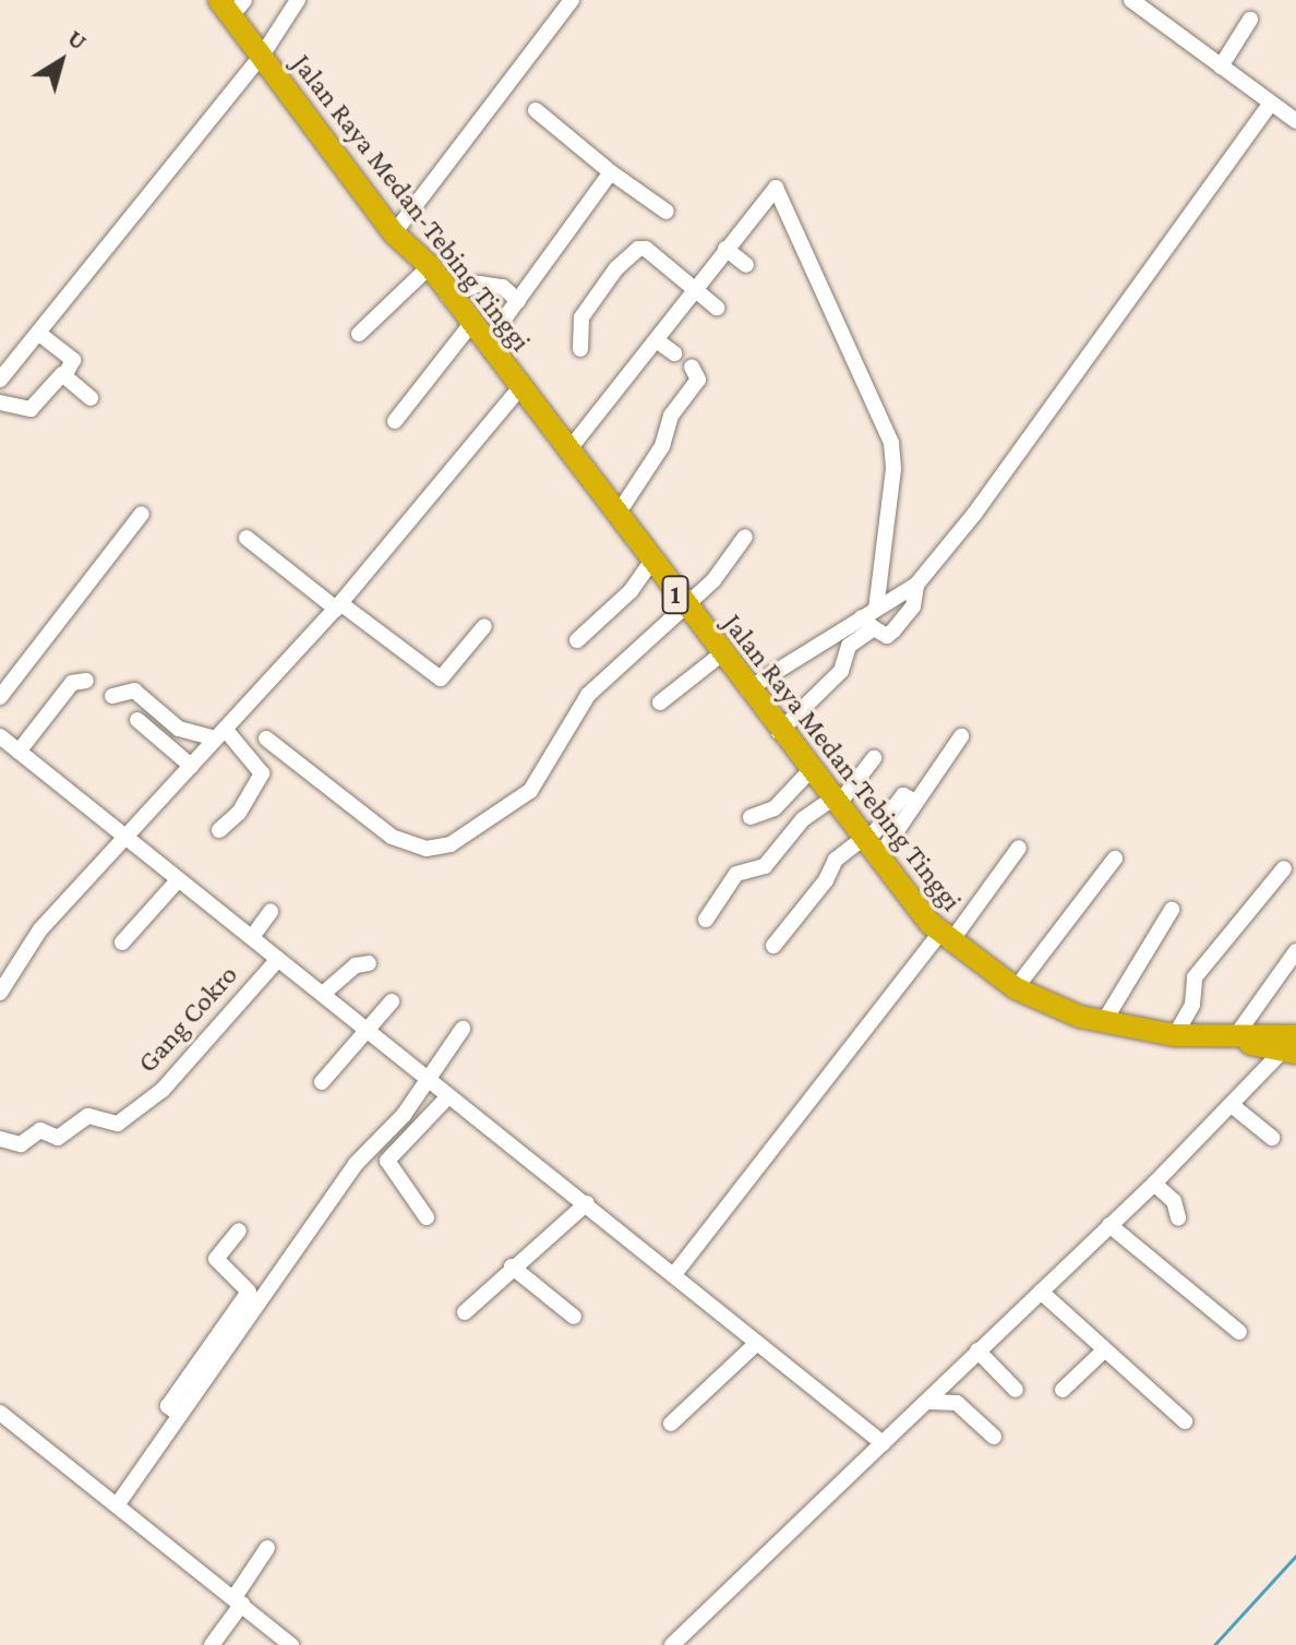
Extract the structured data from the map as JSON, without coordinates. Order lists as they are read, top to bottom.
{
  "streets": {
    "highway": ["Jalan Raya Medan-Tebing Tinggi", "1"],
    "street": ["Gang Cokro"]
  },
  "north": "top right"
}
